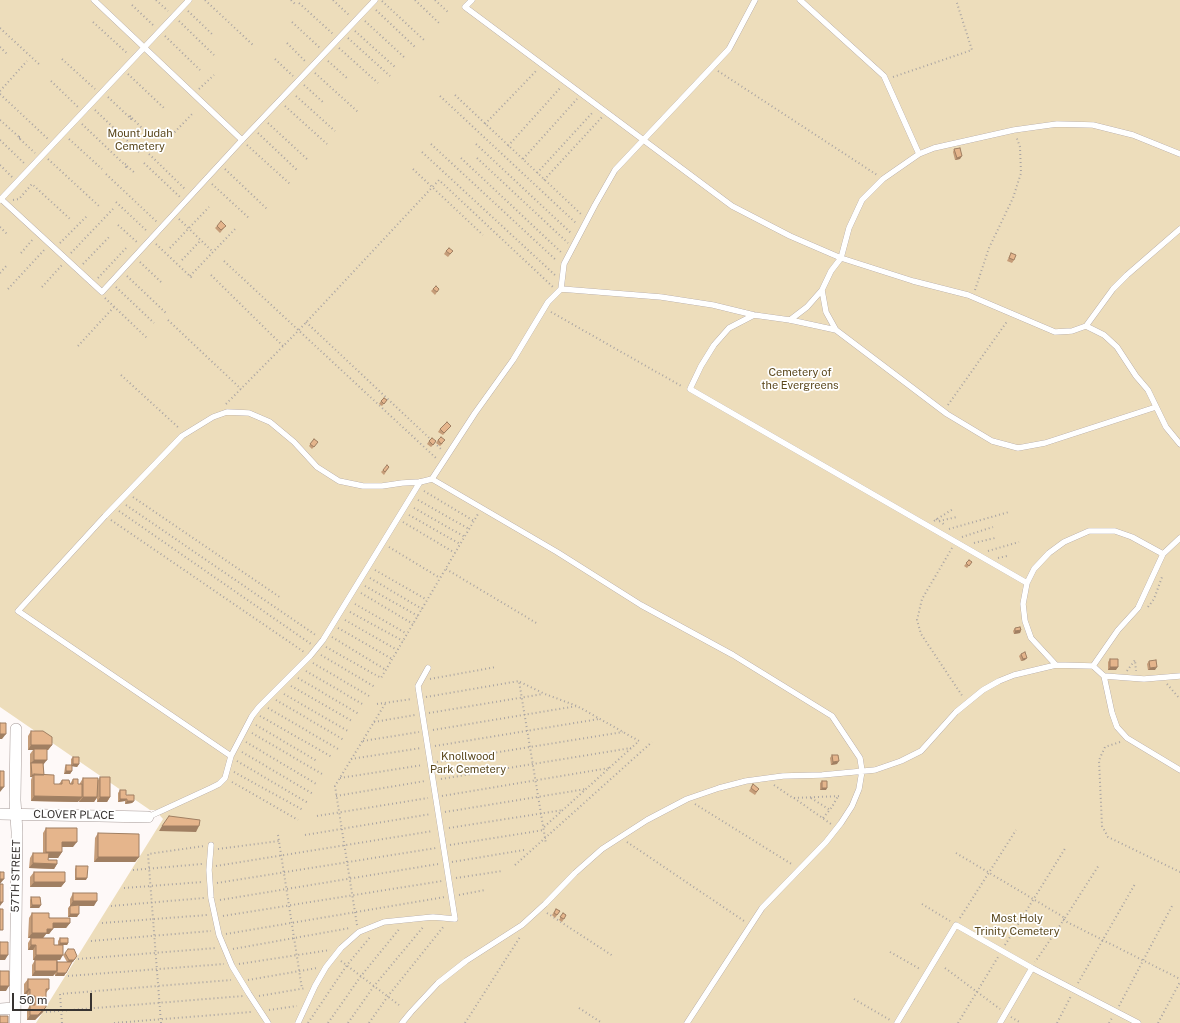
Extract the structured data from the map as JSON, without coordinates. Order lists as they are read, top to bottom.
{
  "streets": {
    "street": ["CLOVER PLACE", "57TH STREET"]
  },
  "crossings": [
    ["CLOVER PLACE", "57TH STREET"]
  ],
  "parks": [
    "Mount Judah Cemetery",
    "Cemetery of the Evergreens",
    "Knollwood Park Cemetery",
    "Most Holy Trinity Cemetery"
  ],
  "scale_bar": "50 m"
}
